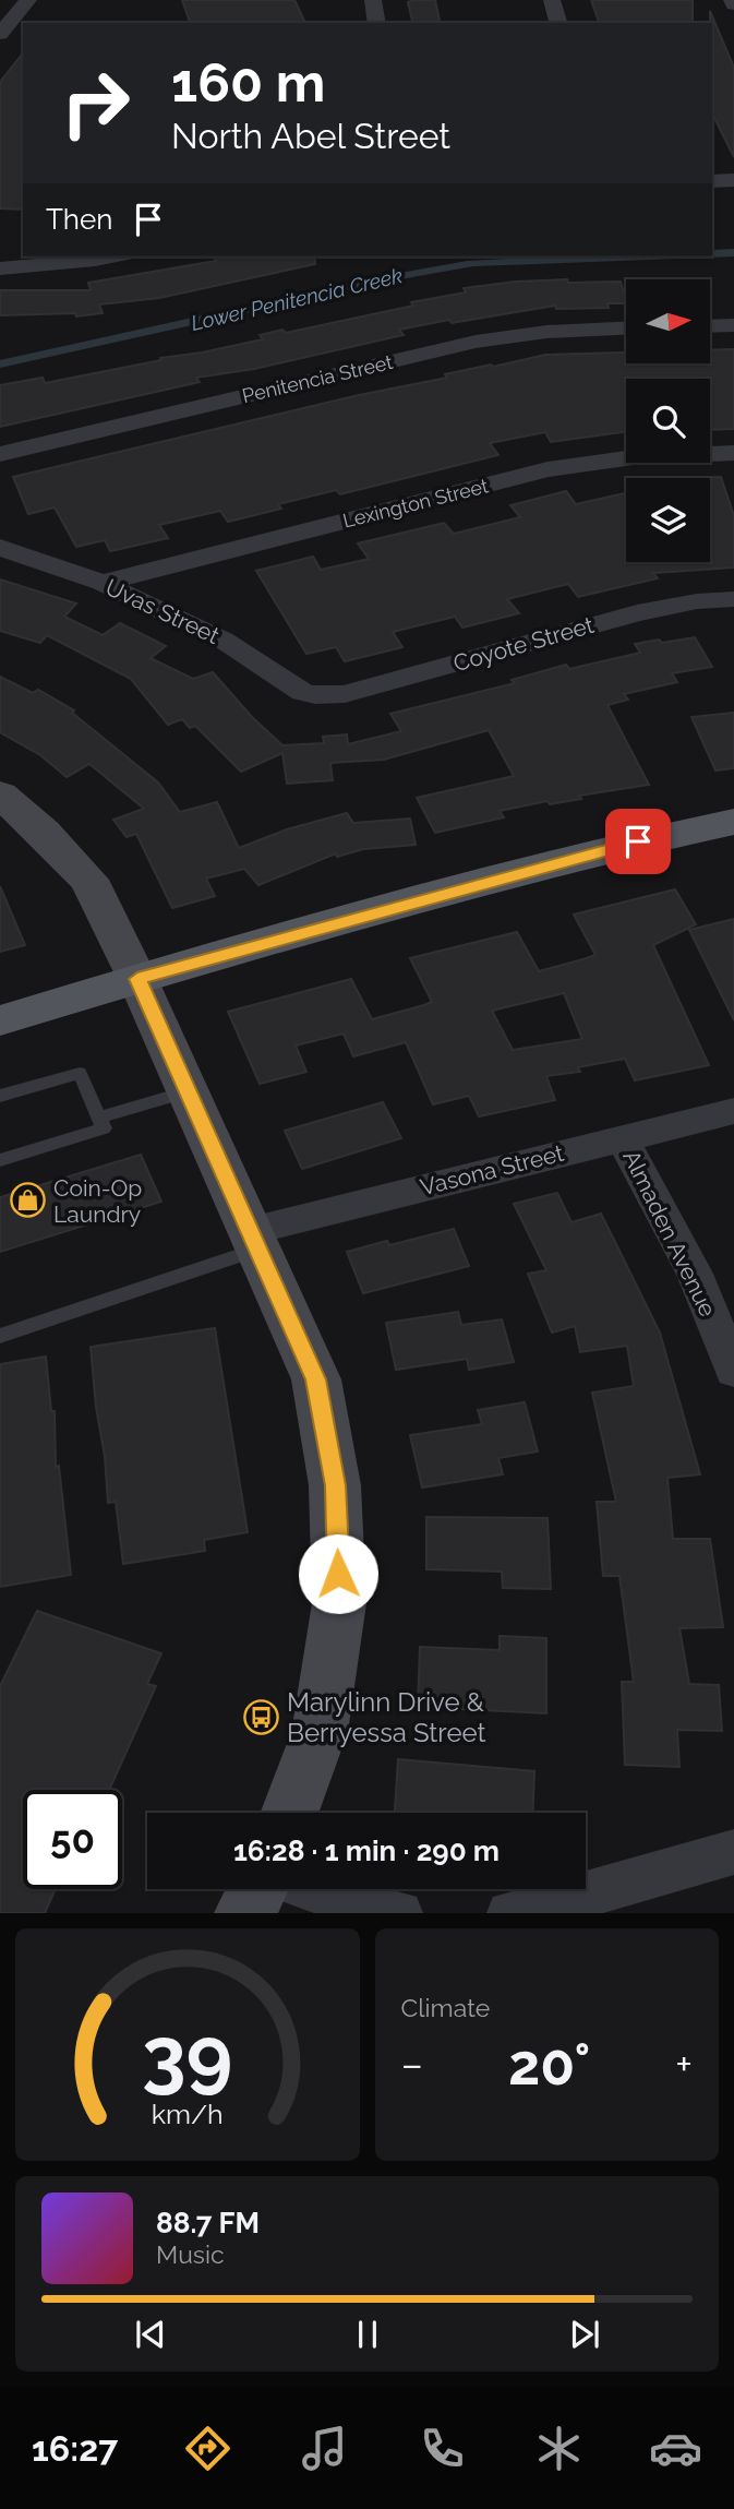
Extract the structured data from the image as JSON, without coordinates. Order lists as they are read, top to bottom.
{
  "streets": {
    "street": [
      "Penitencia Street",
      "Lexington Street",
      "Uvas Street",
      "Coyote Street",
      "Vasona Street",
      "Almaden Avenue"
    ]
  },
  "crossings": [
    ["Lexington Street", "Uvas Street"],
    ["Uvas Street", "Coyote Street"],
    ["Vasona Street", "Almaden Avenue"]
  ],
  "water": ["Lower Penitencia Creek"],
  "places": {
    "shop": ["Coin-Op Laundry"],
    "bus stop": ["Marylinn Drive & Berryessa Street"]
  },
  "north": "right",
  "page": {
    "turn": ["160 m", "North Abel Street"],
    "then": "Then",
    "limit": "50",
    "trip": "16:28 · 1 min · 290 m",
    "tile": "Climate",
    "heat": ["−", "20°", "+"],
    "song": ["88.7 FM", "Music"],
    "tabs": "16:27",
    "gauge": ["39", "km/h"]
  }
}
